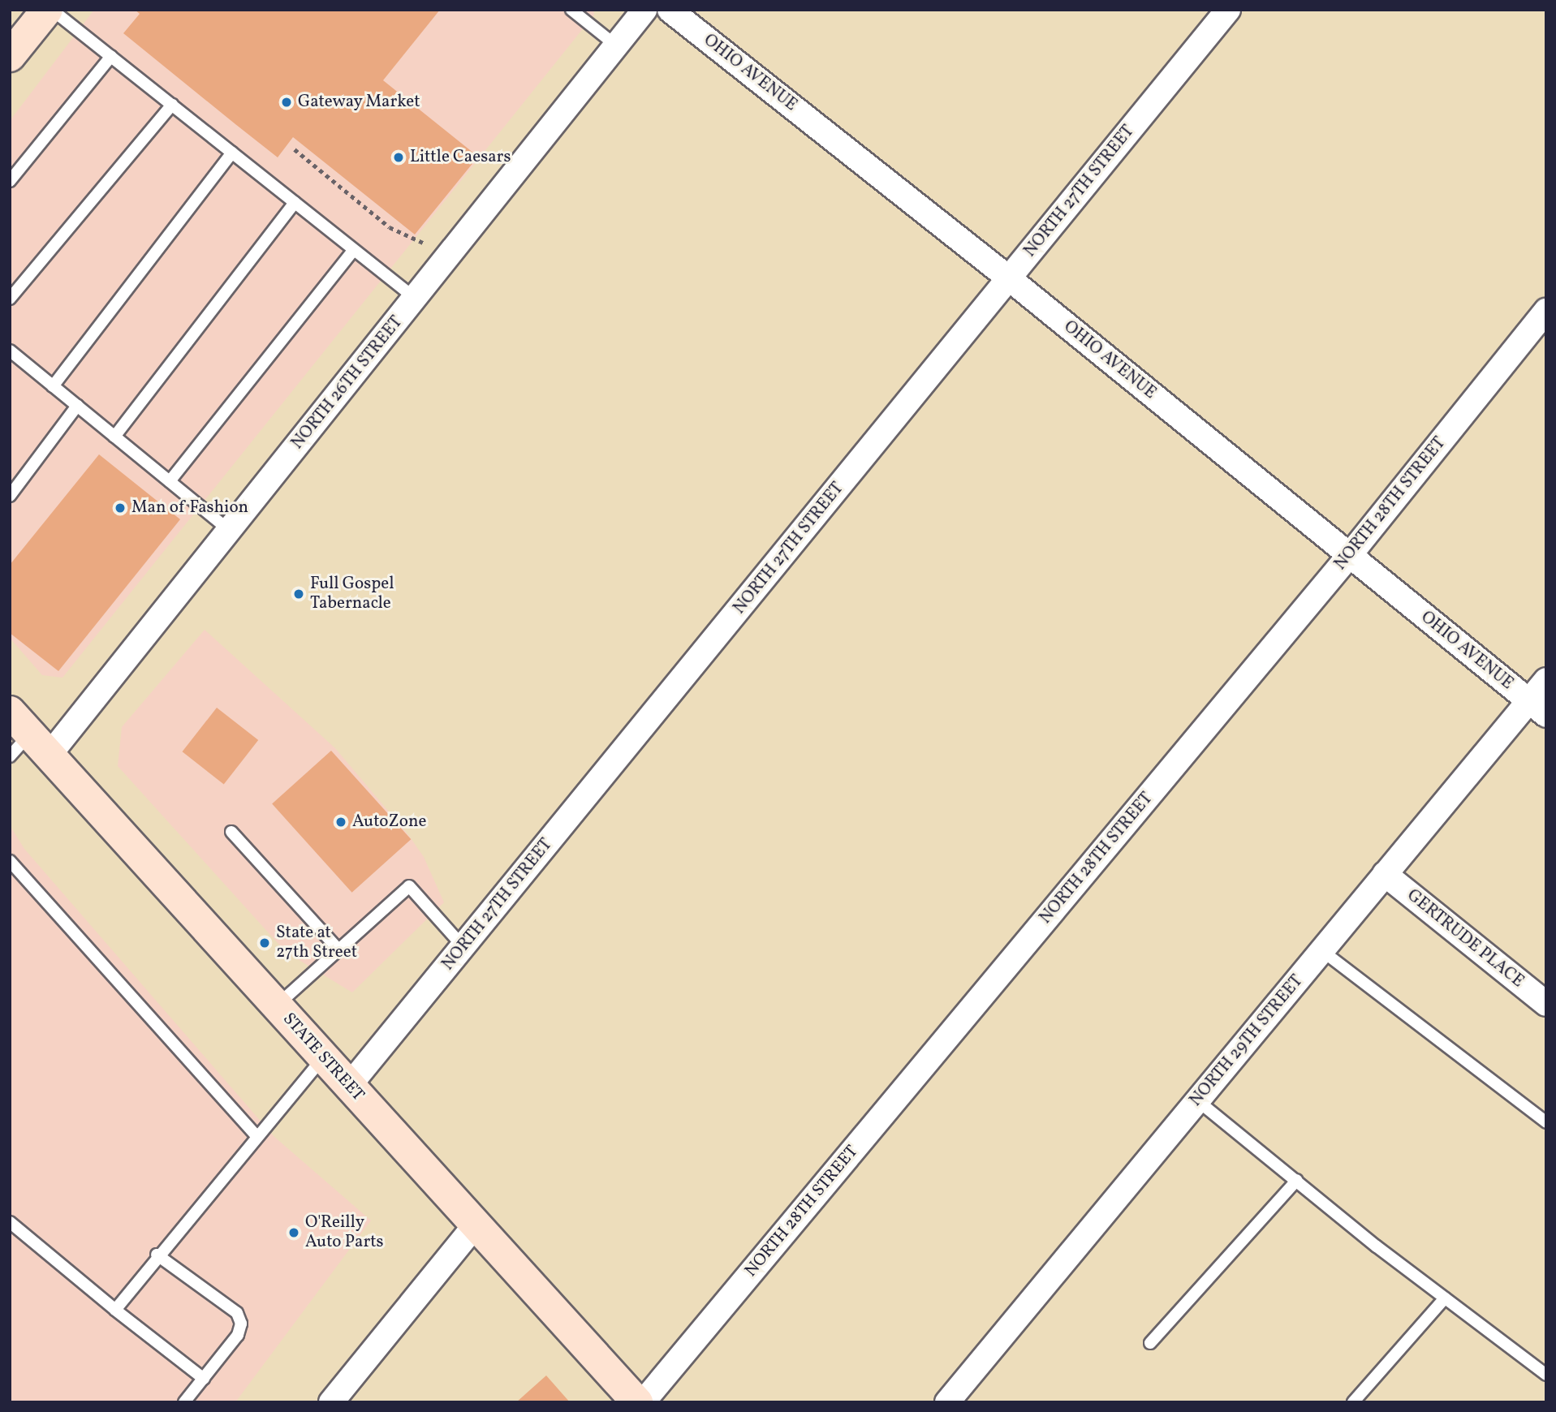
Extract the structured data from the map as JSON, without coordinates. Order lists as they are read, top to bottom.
{
  "streets": {
    "main road": ["STATE STREET"],
    "street": [
      "OHIO AVENUE",
      "NORTH 27TH STREET",
      "NORTH 26TH STREET",
      "NORTH 28TH STREET",
      "GERTRUDE PLACE",
      "NORTH 29TH STREET"
    ]
  },
  "crossings": [
    ["OHIO AVENUE", "NORTH 27TH STREET"],
    ["OHIO AVENUE", "NORTH 28TH STREET"],
    ["OHIO AVENUE", "NORTH 29TH STREET"],
    ["NORTH 27TH STREET", "STATE STREET"],
    ["NORTH 26TH STREET", "STATE STREET"],
    ["GERTRUDE PLACE", "NORTH 29TH STREET"]
  ],
  "places": [
    "Gateway Market",
    "Little Caesars",
    "Man of Fashion",
    "Full Gospel Tabernacle",
    "AutoZone",
    "State at 27th Street",
    "O'Reilly Auto Parts"
  ]
}
